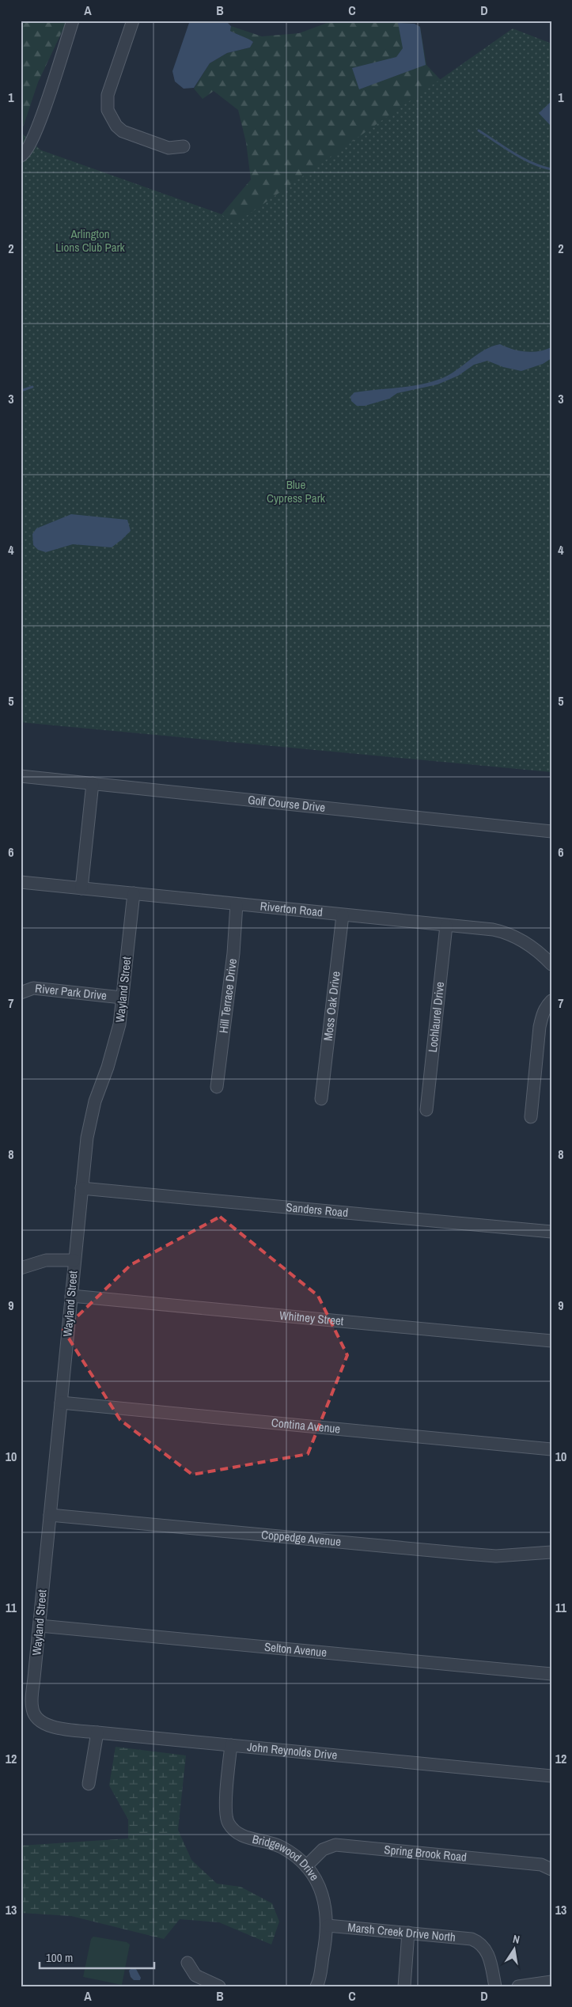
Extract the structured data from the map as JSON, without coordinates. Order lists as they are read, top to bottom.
{
  "streets": {
    "street": [
      "Golf Course Drive",
      "Riverton Road",
      "Wayland Street",
      "River Park Drive",
      "Hill Terrace Drive",
      "Moss Oak Drive",
      "Lochlaurel Drive",
      "Sanders Road",
      "Whitney Street",
      "Contina Avenue",
      "Coppedge Avenue",
      "Selton Avenue",
      "John Reynolds Drive",
      "Spring Brook Road",
      "Bridgewood Drive",
      "Marsh Creek Drive North"
    ]
  },
  "crossings": [
    ["Riverton Road", "Wayland Street"],
    ["Riverton Road", "Hill Terrace Drive"],
    ["Riverton Road", "Moss Oak Drive"],
    ["Riverton Road", "Lochlaurel Drive"],
    ["Wayland Street", "River Park Drive"],
    ["Wayland Street", "Sanders Road"],
    ["Wayland Street", "Whitney Street"],
    ["Wayland Street", "Contina Avenue"],
    ["Wayland Street", "Coppedge Avenue"],
    ["Wayland Street", "Selton Avenue"],
    ["Wayland Street", "John Reynolds Drive"],
    ["John Reynolds Drive", "Bridgewood Drive"],
    ["Spring Brook Road", "Bridgewood Drive"],
    ["Bridgewood Drive", "Marsh Creek Drive North"]
  ],
  "parks": ["Arlington Lions Club Park", "Blue Cypress Park"],
  "scale_bar": "100 m",
  "north": "top",
  "grid": {
    "columns": [
      "A",
      "B",
      "C",
      "D"
    ],
    "rows": [
      "1",
      "2",
      "3",
      "4",
      "5",
      "6",
      "7",
      "8",
      "9",
      "10",
      "11",
      "12",
      "13"
    ]
  }
}
